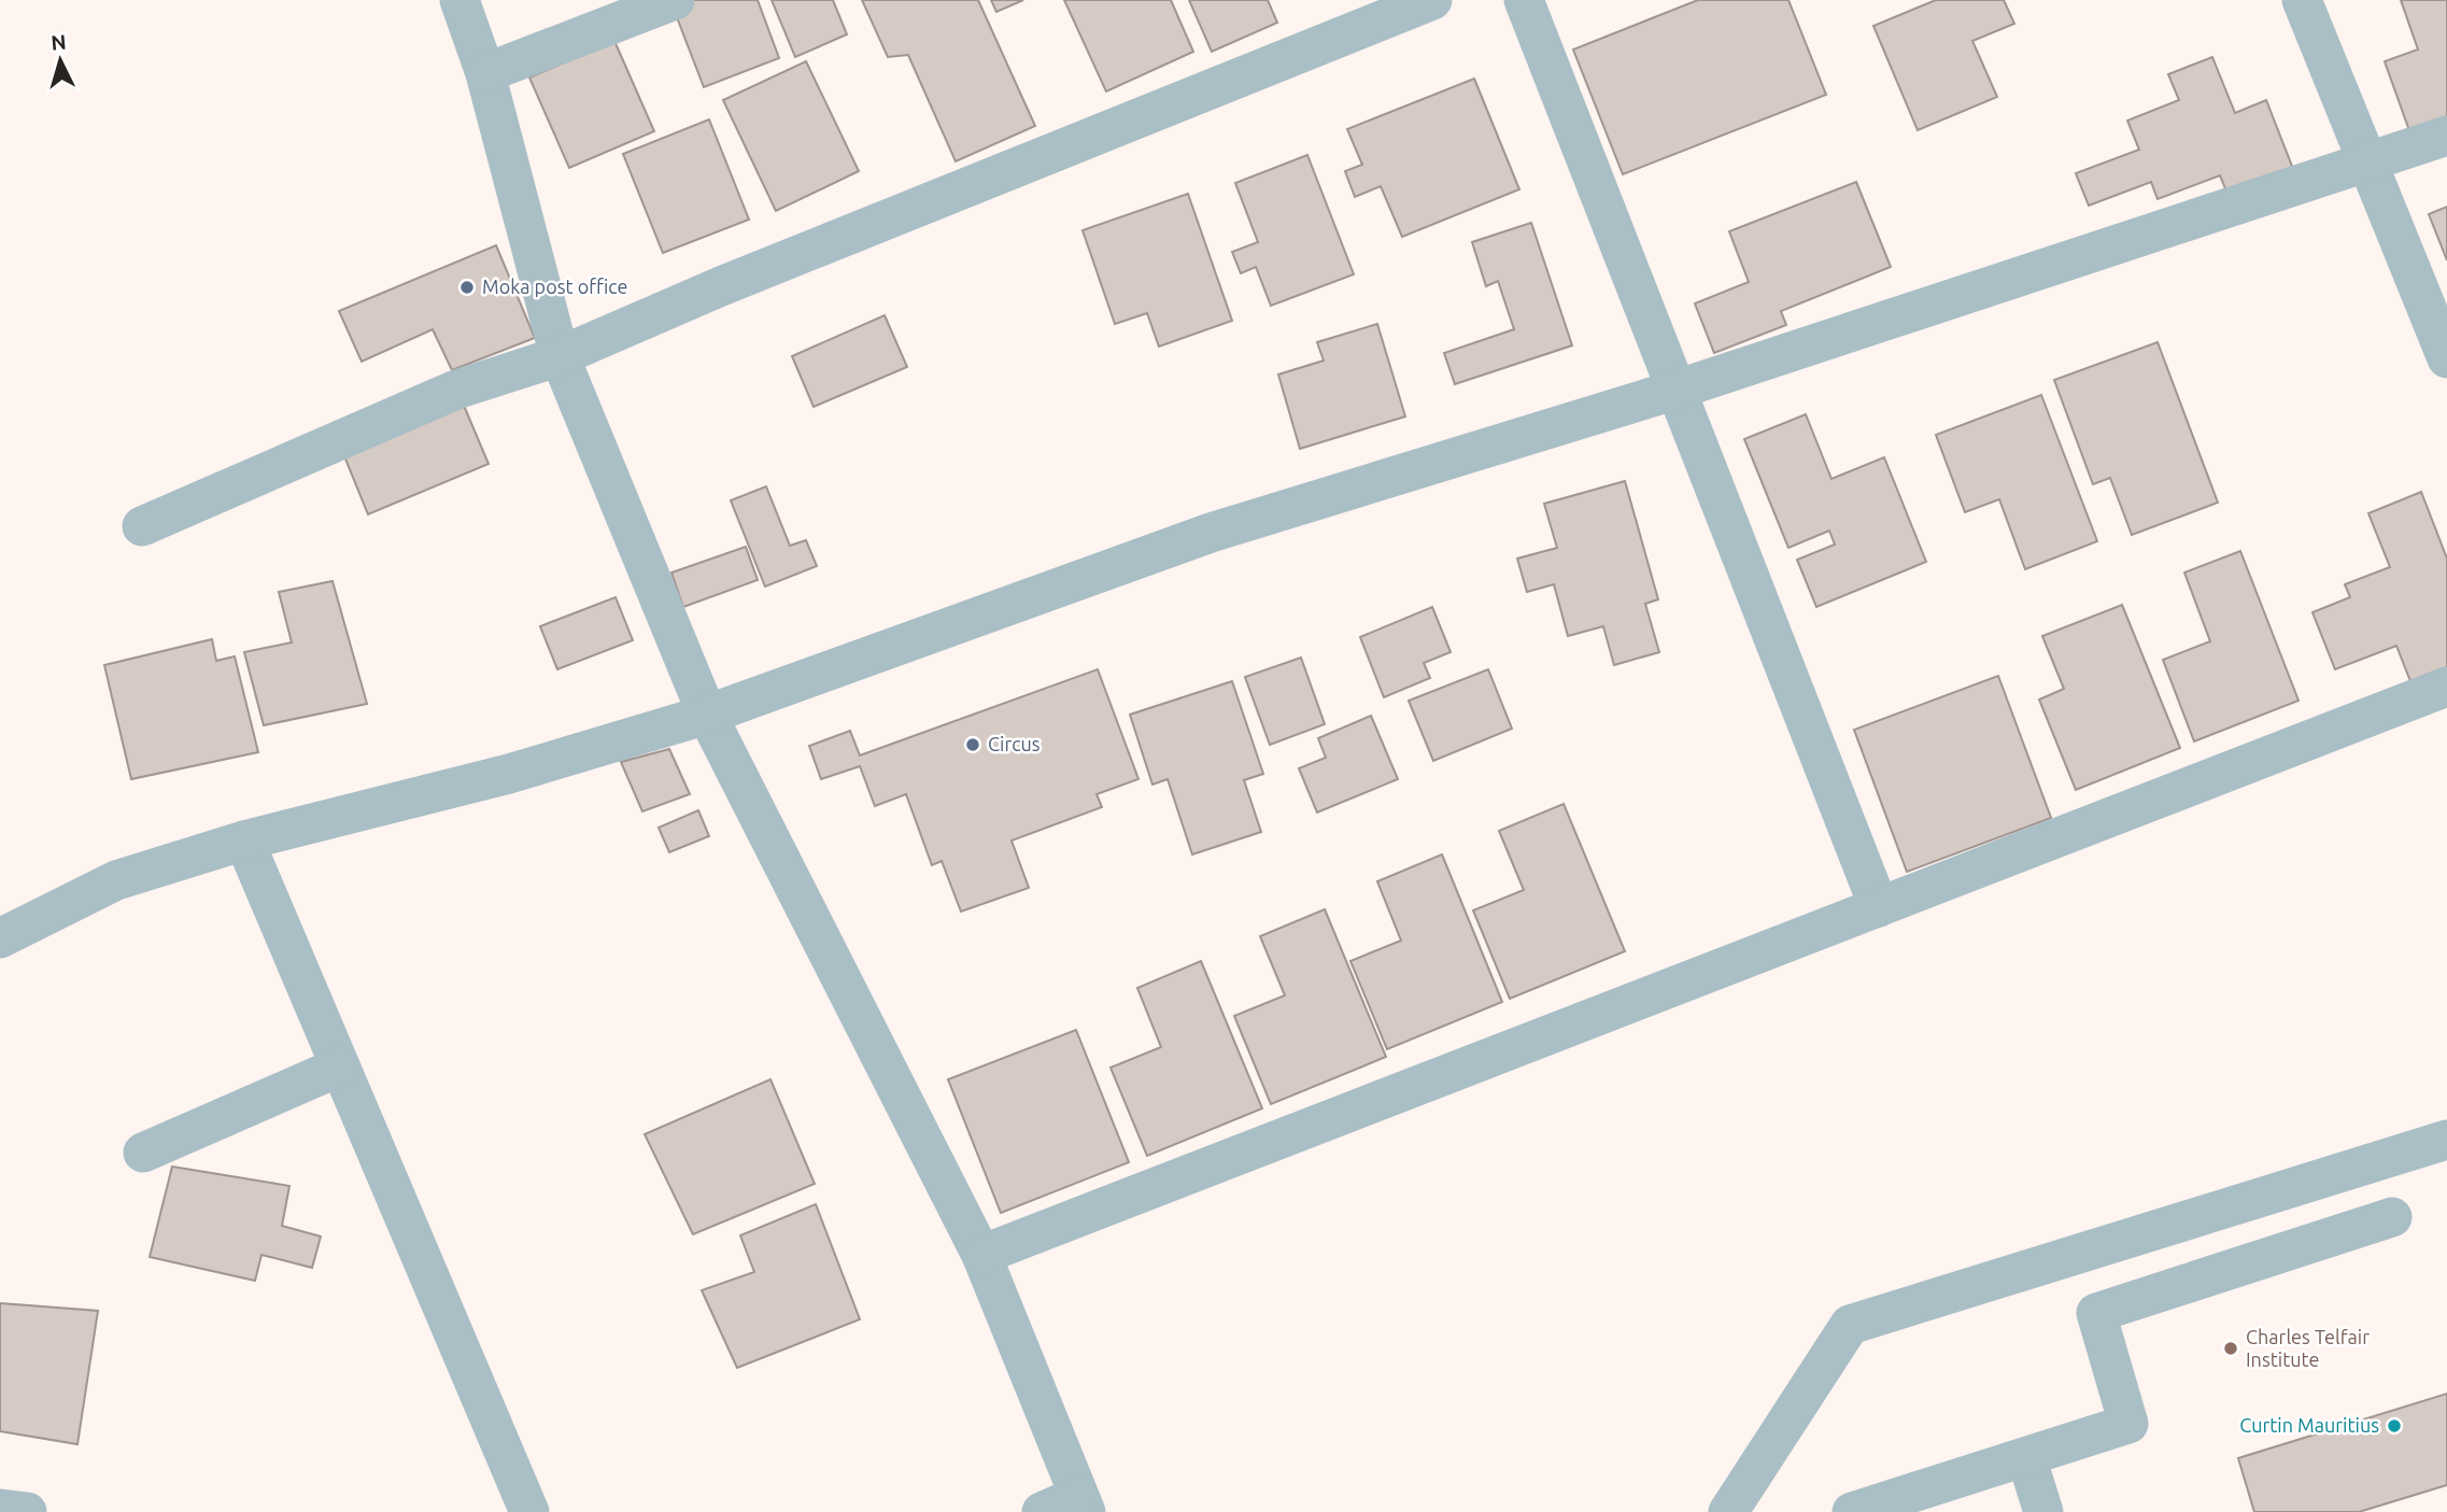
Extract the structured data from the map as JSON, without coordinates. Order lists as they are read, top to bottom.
{
  "places": [
    "Moka post office",
    "Circus",
    "Charles Telfair Institute",
    "Curtin Mauritius"
  ],
  "north": "top"
}
